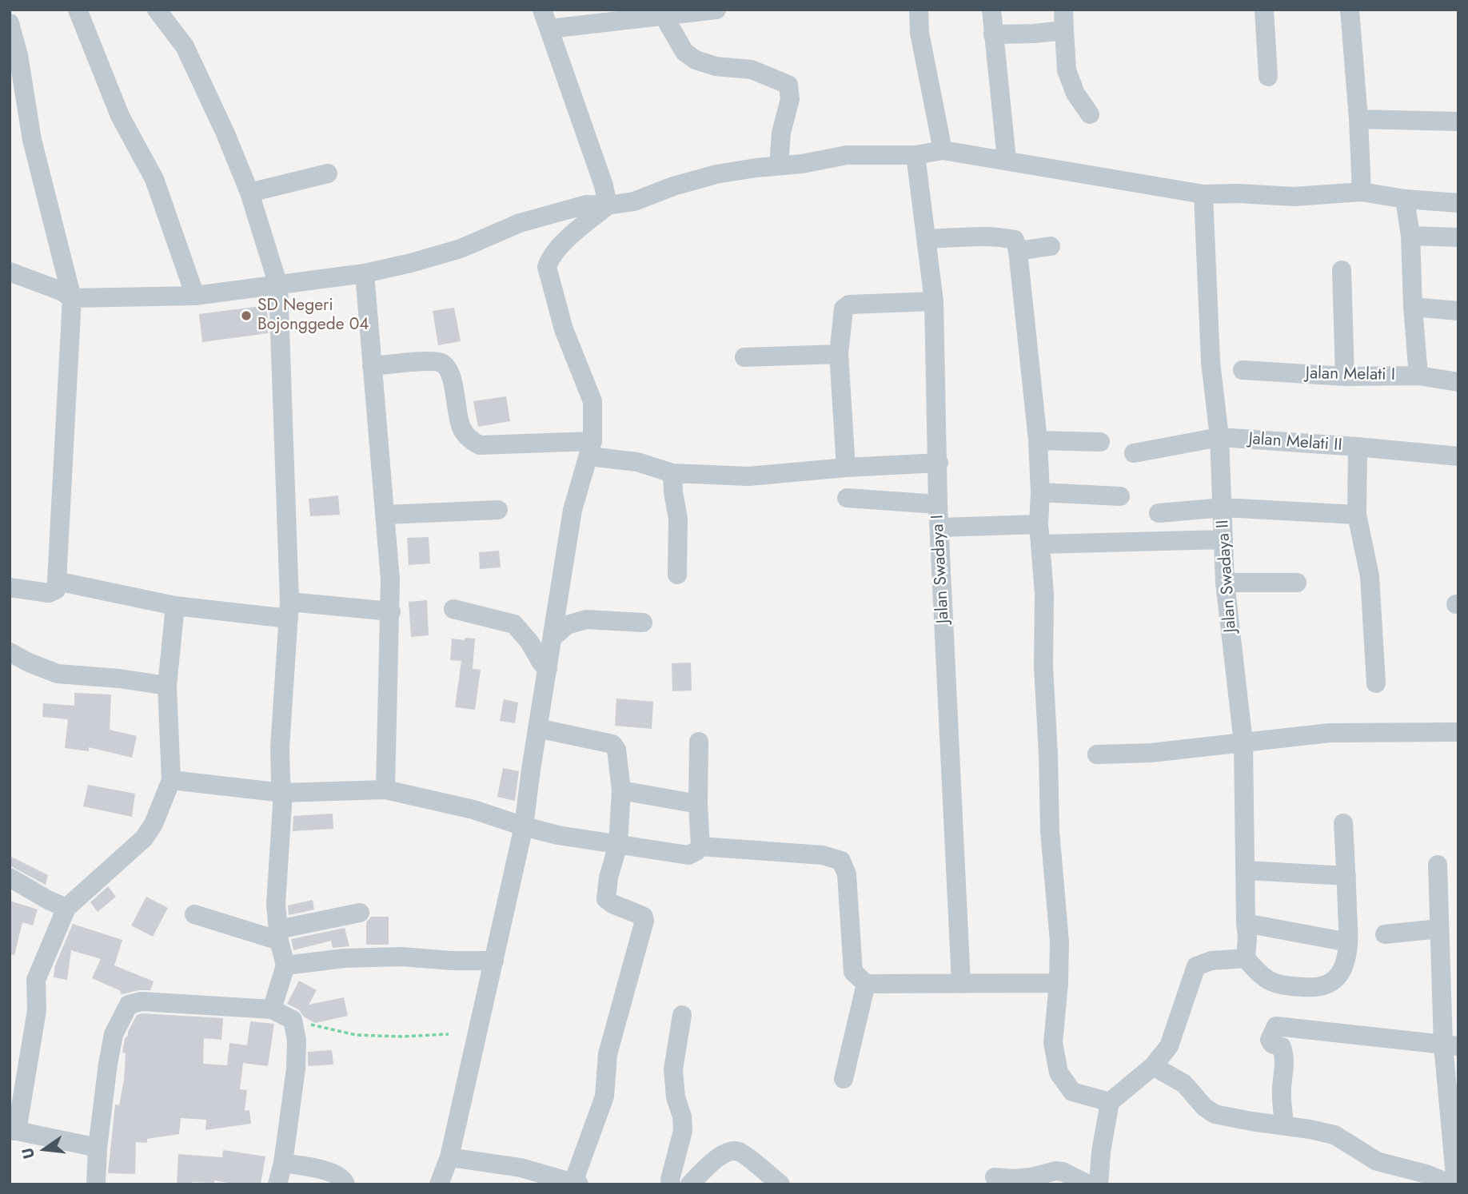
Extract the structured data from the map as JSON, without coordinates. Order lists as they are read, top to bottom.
{
  "streets": {
    "street": [
      "Jalan Melati I",
      "Jalan Melati II",
      "Jalan Swadaya I",
      "Jalan Swadaya II"
    ]
  },
  "crossings": [
    ["Jalan Melati II", "Jalan Swadaya II"]
  ],
  "places": ["SD Negeri Bojonggede 04"],
  "north": "left"
}
